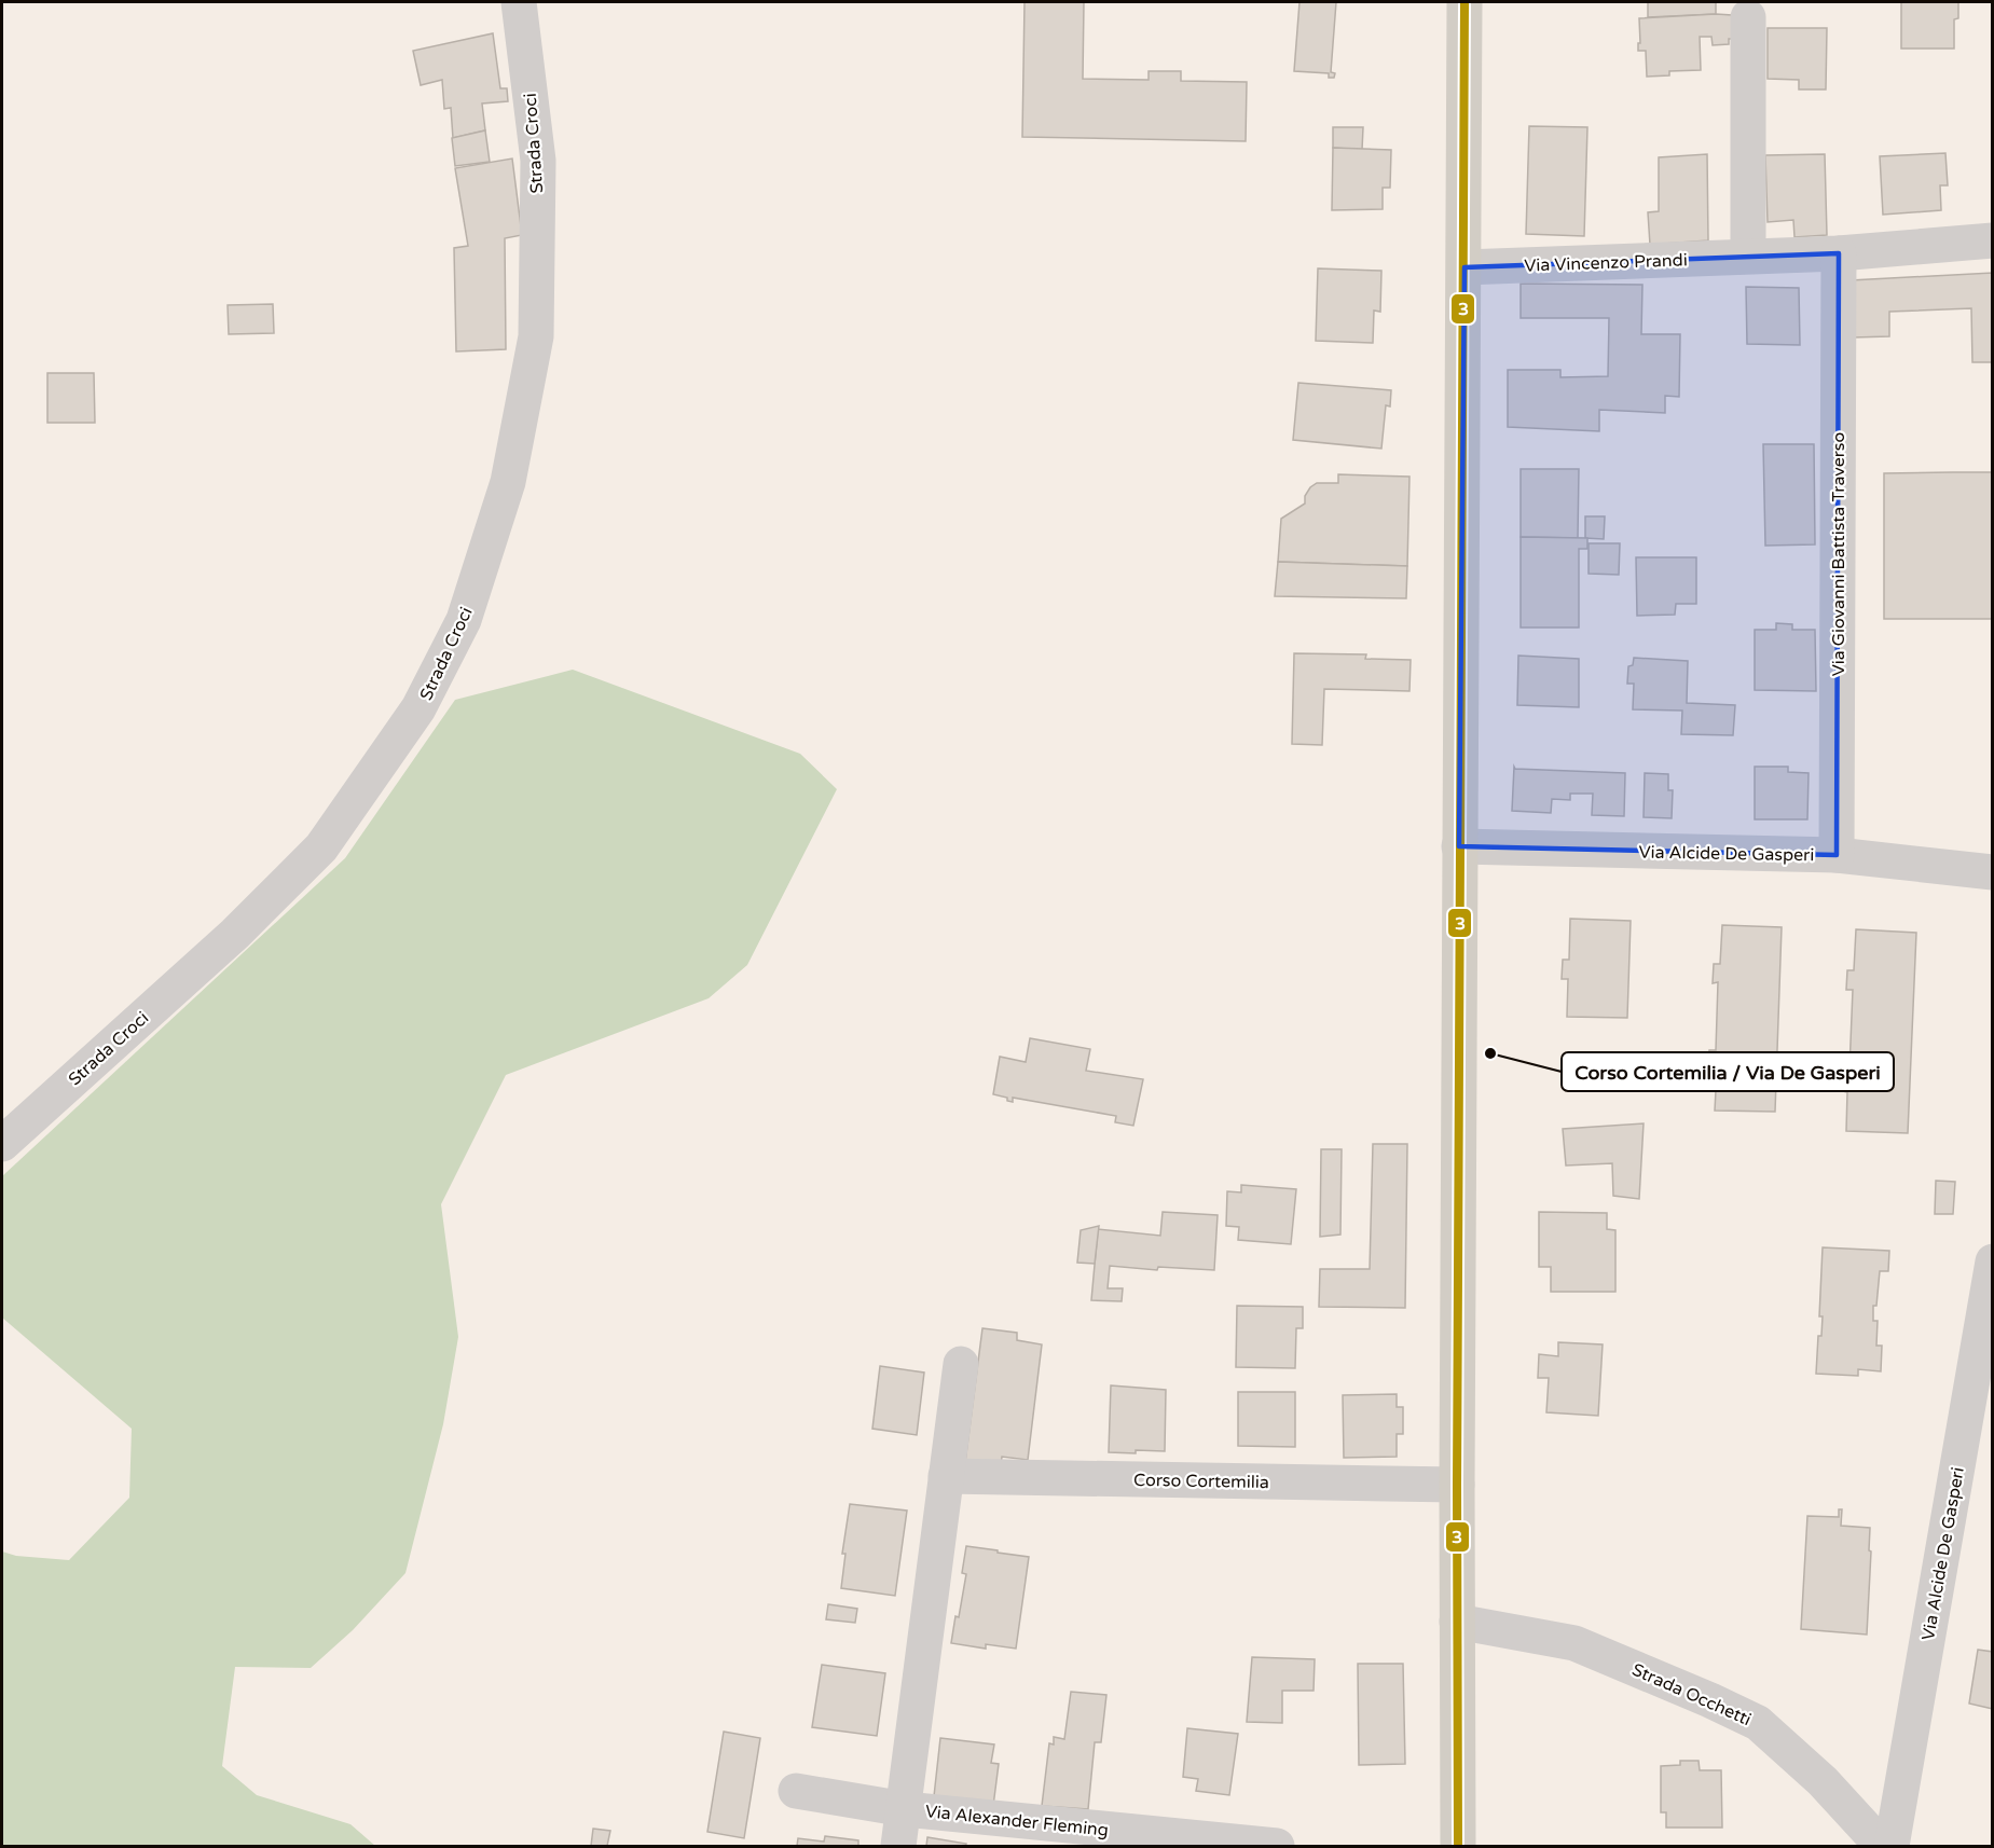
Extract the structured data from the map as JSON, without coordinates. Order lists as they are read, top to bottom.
{
  "streets": {
    "street": [
      "Strada Croci",
      "Via Vincenzo Prandi",
      "Via Giovanni Battista Traverso",
      "Via Alcide De Gasperi",
      "Corso Cortemilia",
      "Strada Occhetti",
      "Via Alexander Fleming"
    ]
  },
  "crossings": [
    ["Via Vincenzo Prandi", "Via Giovanni Battista Traverso"],
    ["Via Giovanni Battista Traverso", "Via Alcide De Gasperi"]
  ],
  "places": ["Corso Cortemilia / Via De Gasperi"],
  "lines": ["transit line 3"]
}
